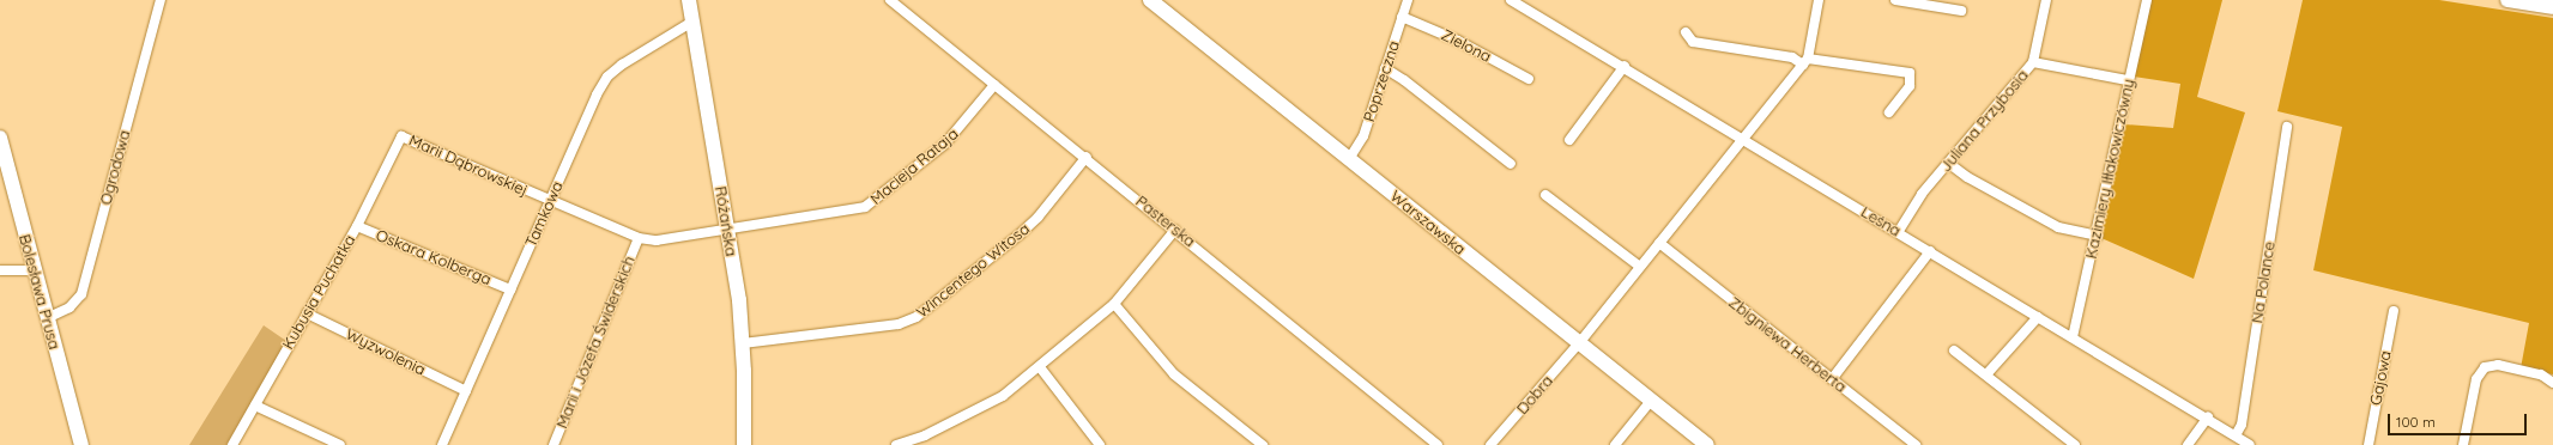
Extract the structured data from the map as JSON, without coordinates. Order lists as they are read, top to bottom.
{
  "streets": {
    "street": [
      "Zielona",
      "Poprzeczna",
      "Juliana Przybosia",
      "Marii Dąbrowskiej",
      "Macieja Rataja",
      "Ogrodowa",
      "Kazimiery Iłłakowiczówny",
      "Tamkowa",
      "Różańska",
      "Pasterska",
      "Leśna",
      "Warszawska",
      "Oskara Kolberga",
      "Wincentego Witosa",
      "Na Polance",
      "Bolesława Prusa",
      "Kubusia Puchatka",
      "Marii i Józefa Świderskich",
      "Zbigniewa Herberta",
      "Wyzwolenia",
      "Gajowa",
      "Dobra"
    ]
  },
  "crossings": [
    ["Zielona", "Poprzeczna"],
    ["Poprzeczna", "Warszawska"],
    ["Juliana Przybosia", "Leśna"],
    ["Marii Dąbrowskiej", "Macieja Rataja"],
    ["Marii Dąbrowskiej", "Tamkowa"],
    ["Marii Dąbrowskiej", "Różańska"],
    ["Marii Dąbrowskiej", "Kubusia Puchatka"],
    ["Marii Dąbrowskiej", "Marii i Józefa Świderskich"],
    ["Macieja Rataja", "Różańska"],
    ["Macieja Rataja", "Pasterska"],
    ["Ogrodowa", "Bolesława Prusa"],
    ["Kazimiery Iłłakowiczówny", "Leśna"],
    ["Tamkowa", "Różańska"],
    ["Tamkowa", "Oskara Kolberga"],
    ["Tamkowa", "Wyzwolenia"],
    ["Różańska", "Wincentego Witosa"],
    ["Pasterska", "Wincentego Witosa"],
    ["Leśna", "Na Polance"],
    ["Leśna", "Dobra"],
    ["Warszawska", "Dobra"],
    ["Oskara Kolberga", "Kubusia Puchatka"],
    ["Kubusia Puchatka", "Wyzwolenia"],
    ["Zbigniewa Herberta", "Dobra"]
  ],
  "scale_bar": "100 m"
}
